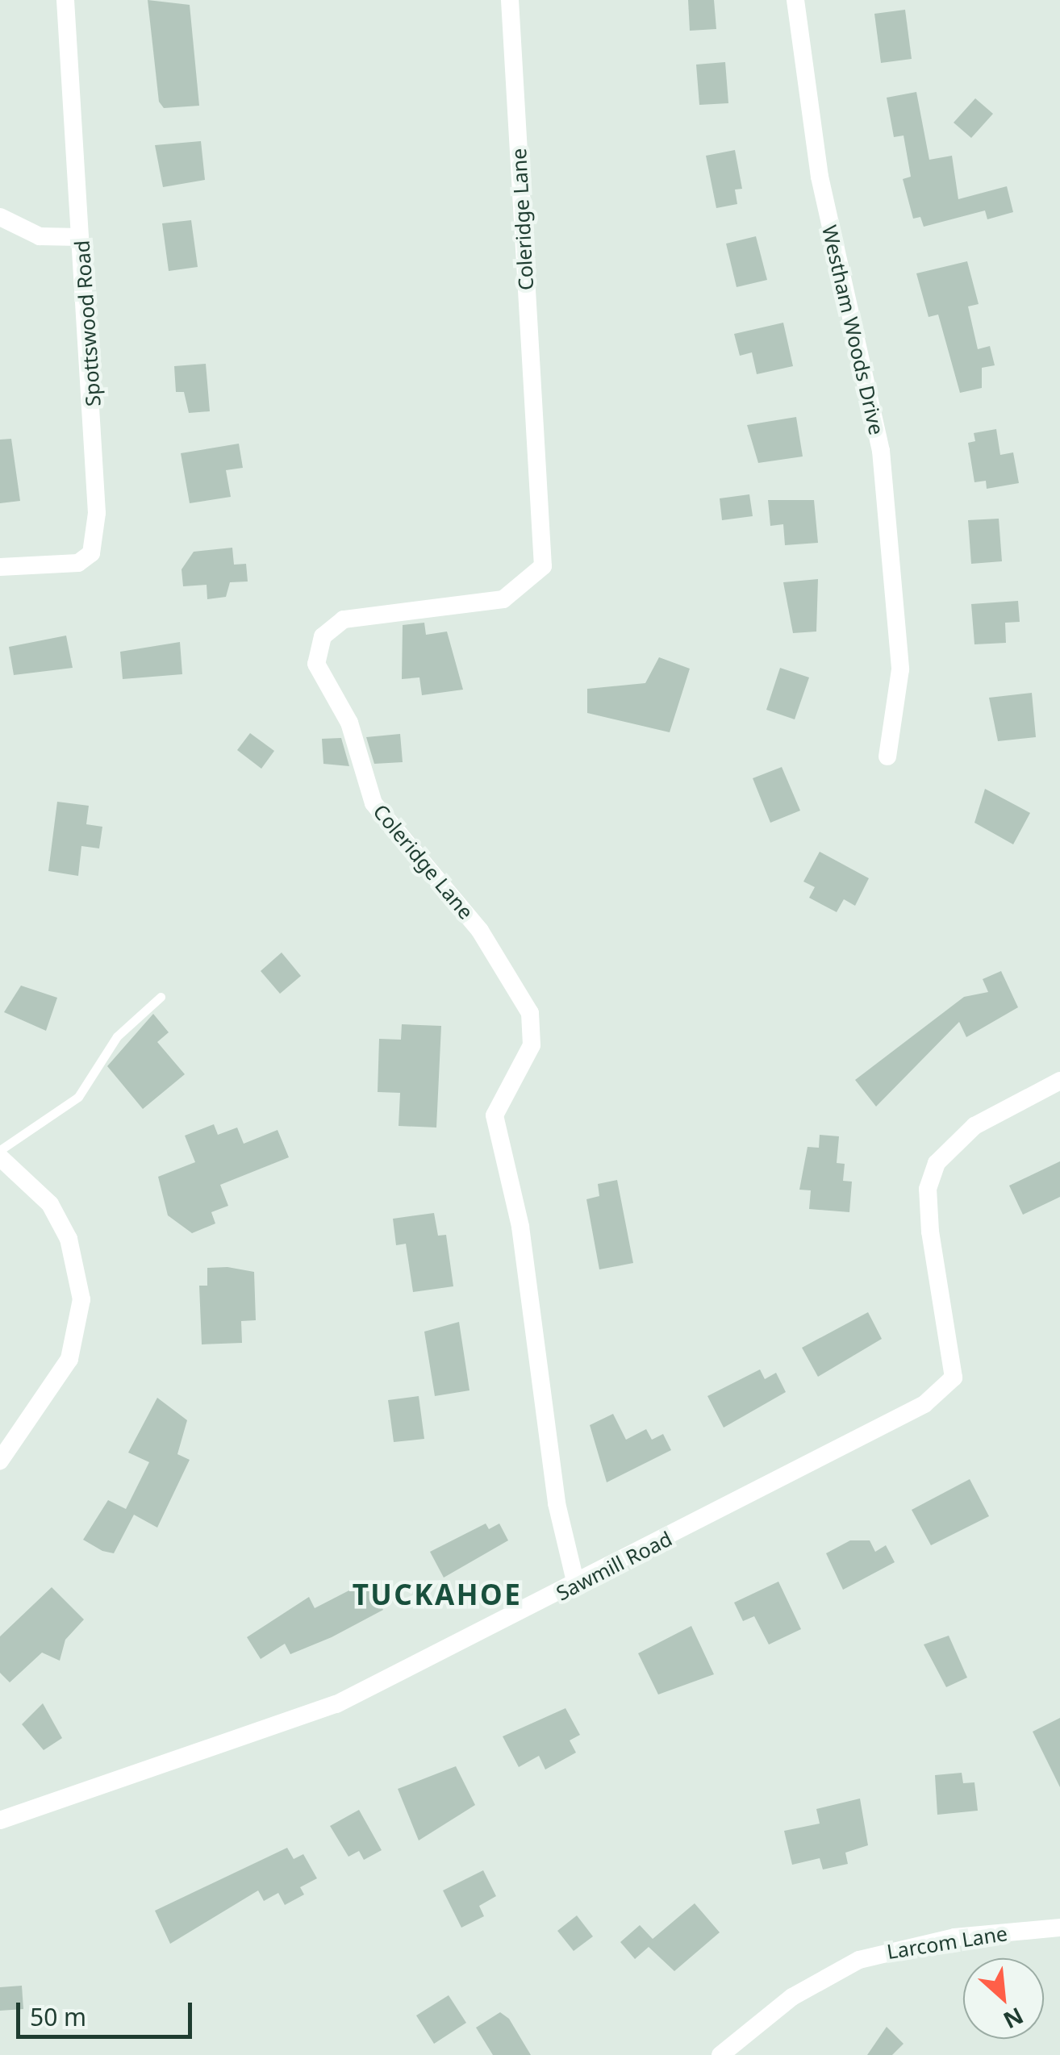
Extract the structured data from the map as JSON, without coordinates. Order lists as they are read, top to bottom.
{
  "streets": {
    "street": [
      "Coleridge Lane",
      "Spottswood Road",
      "Westham Woods Drive",
      "Sawmill Road",
      "Larcom Lane"
    ]
  },
  "crossings": [
    ["Coleridge Lane", "Sawmill Road"]
  ],
  "districts": ["TUCKAHOE"],
  "scale_bar": "50 m",
  "north": "bottom right"
}
